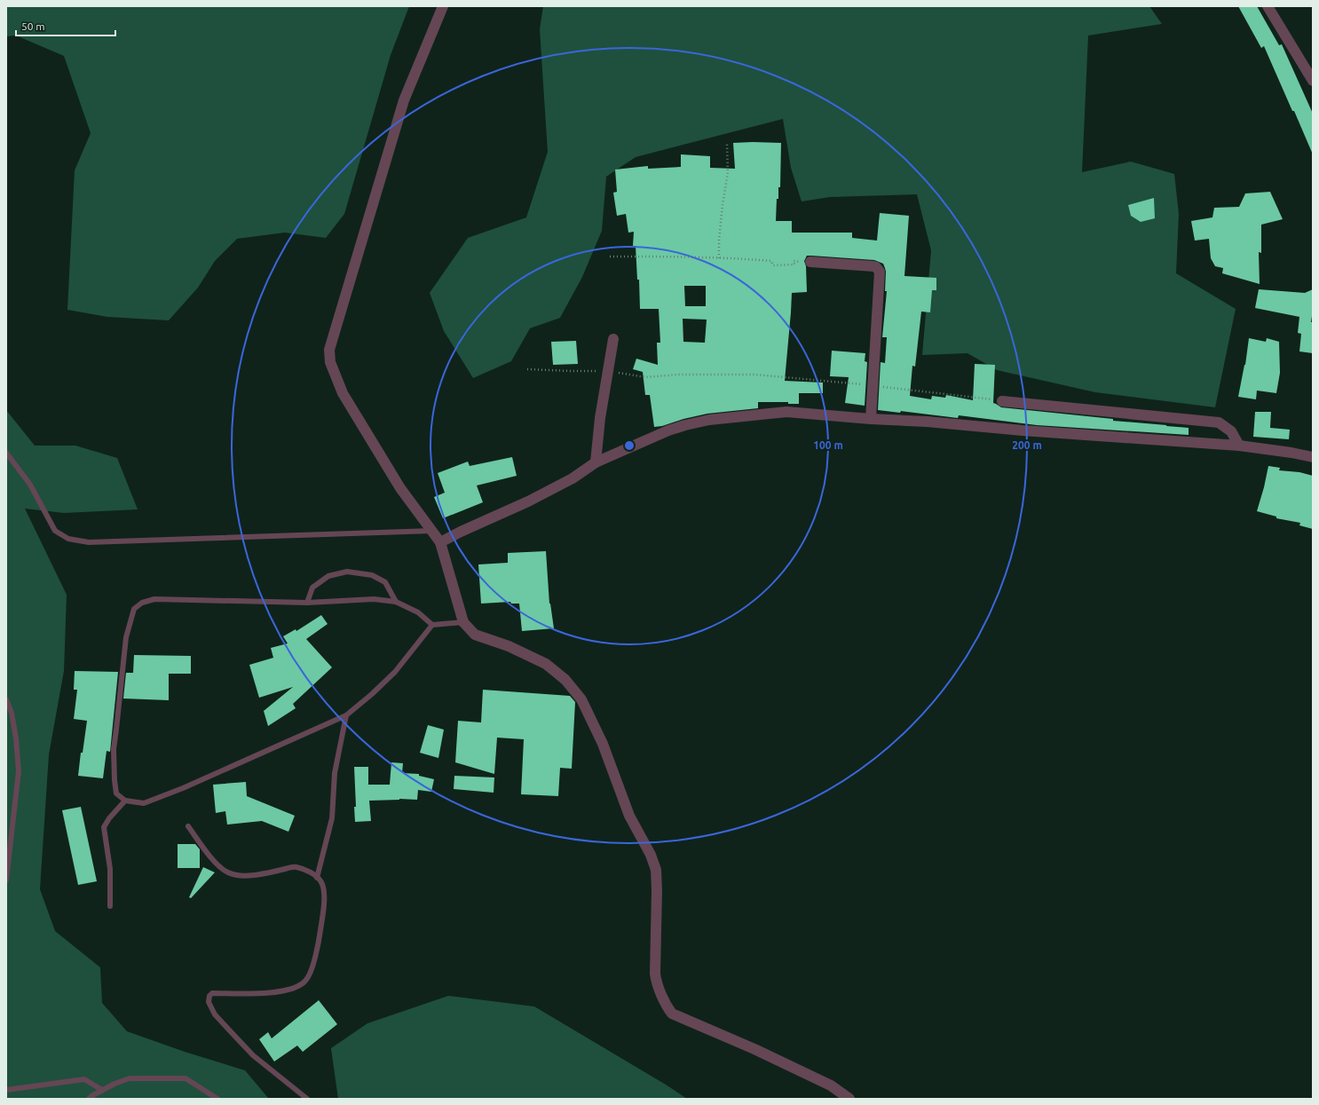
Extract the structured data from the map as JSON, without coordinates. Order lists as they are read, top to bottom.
{
  "scale_bar": "50 m",
  "rings": ["100 m", "200 m"]
}
